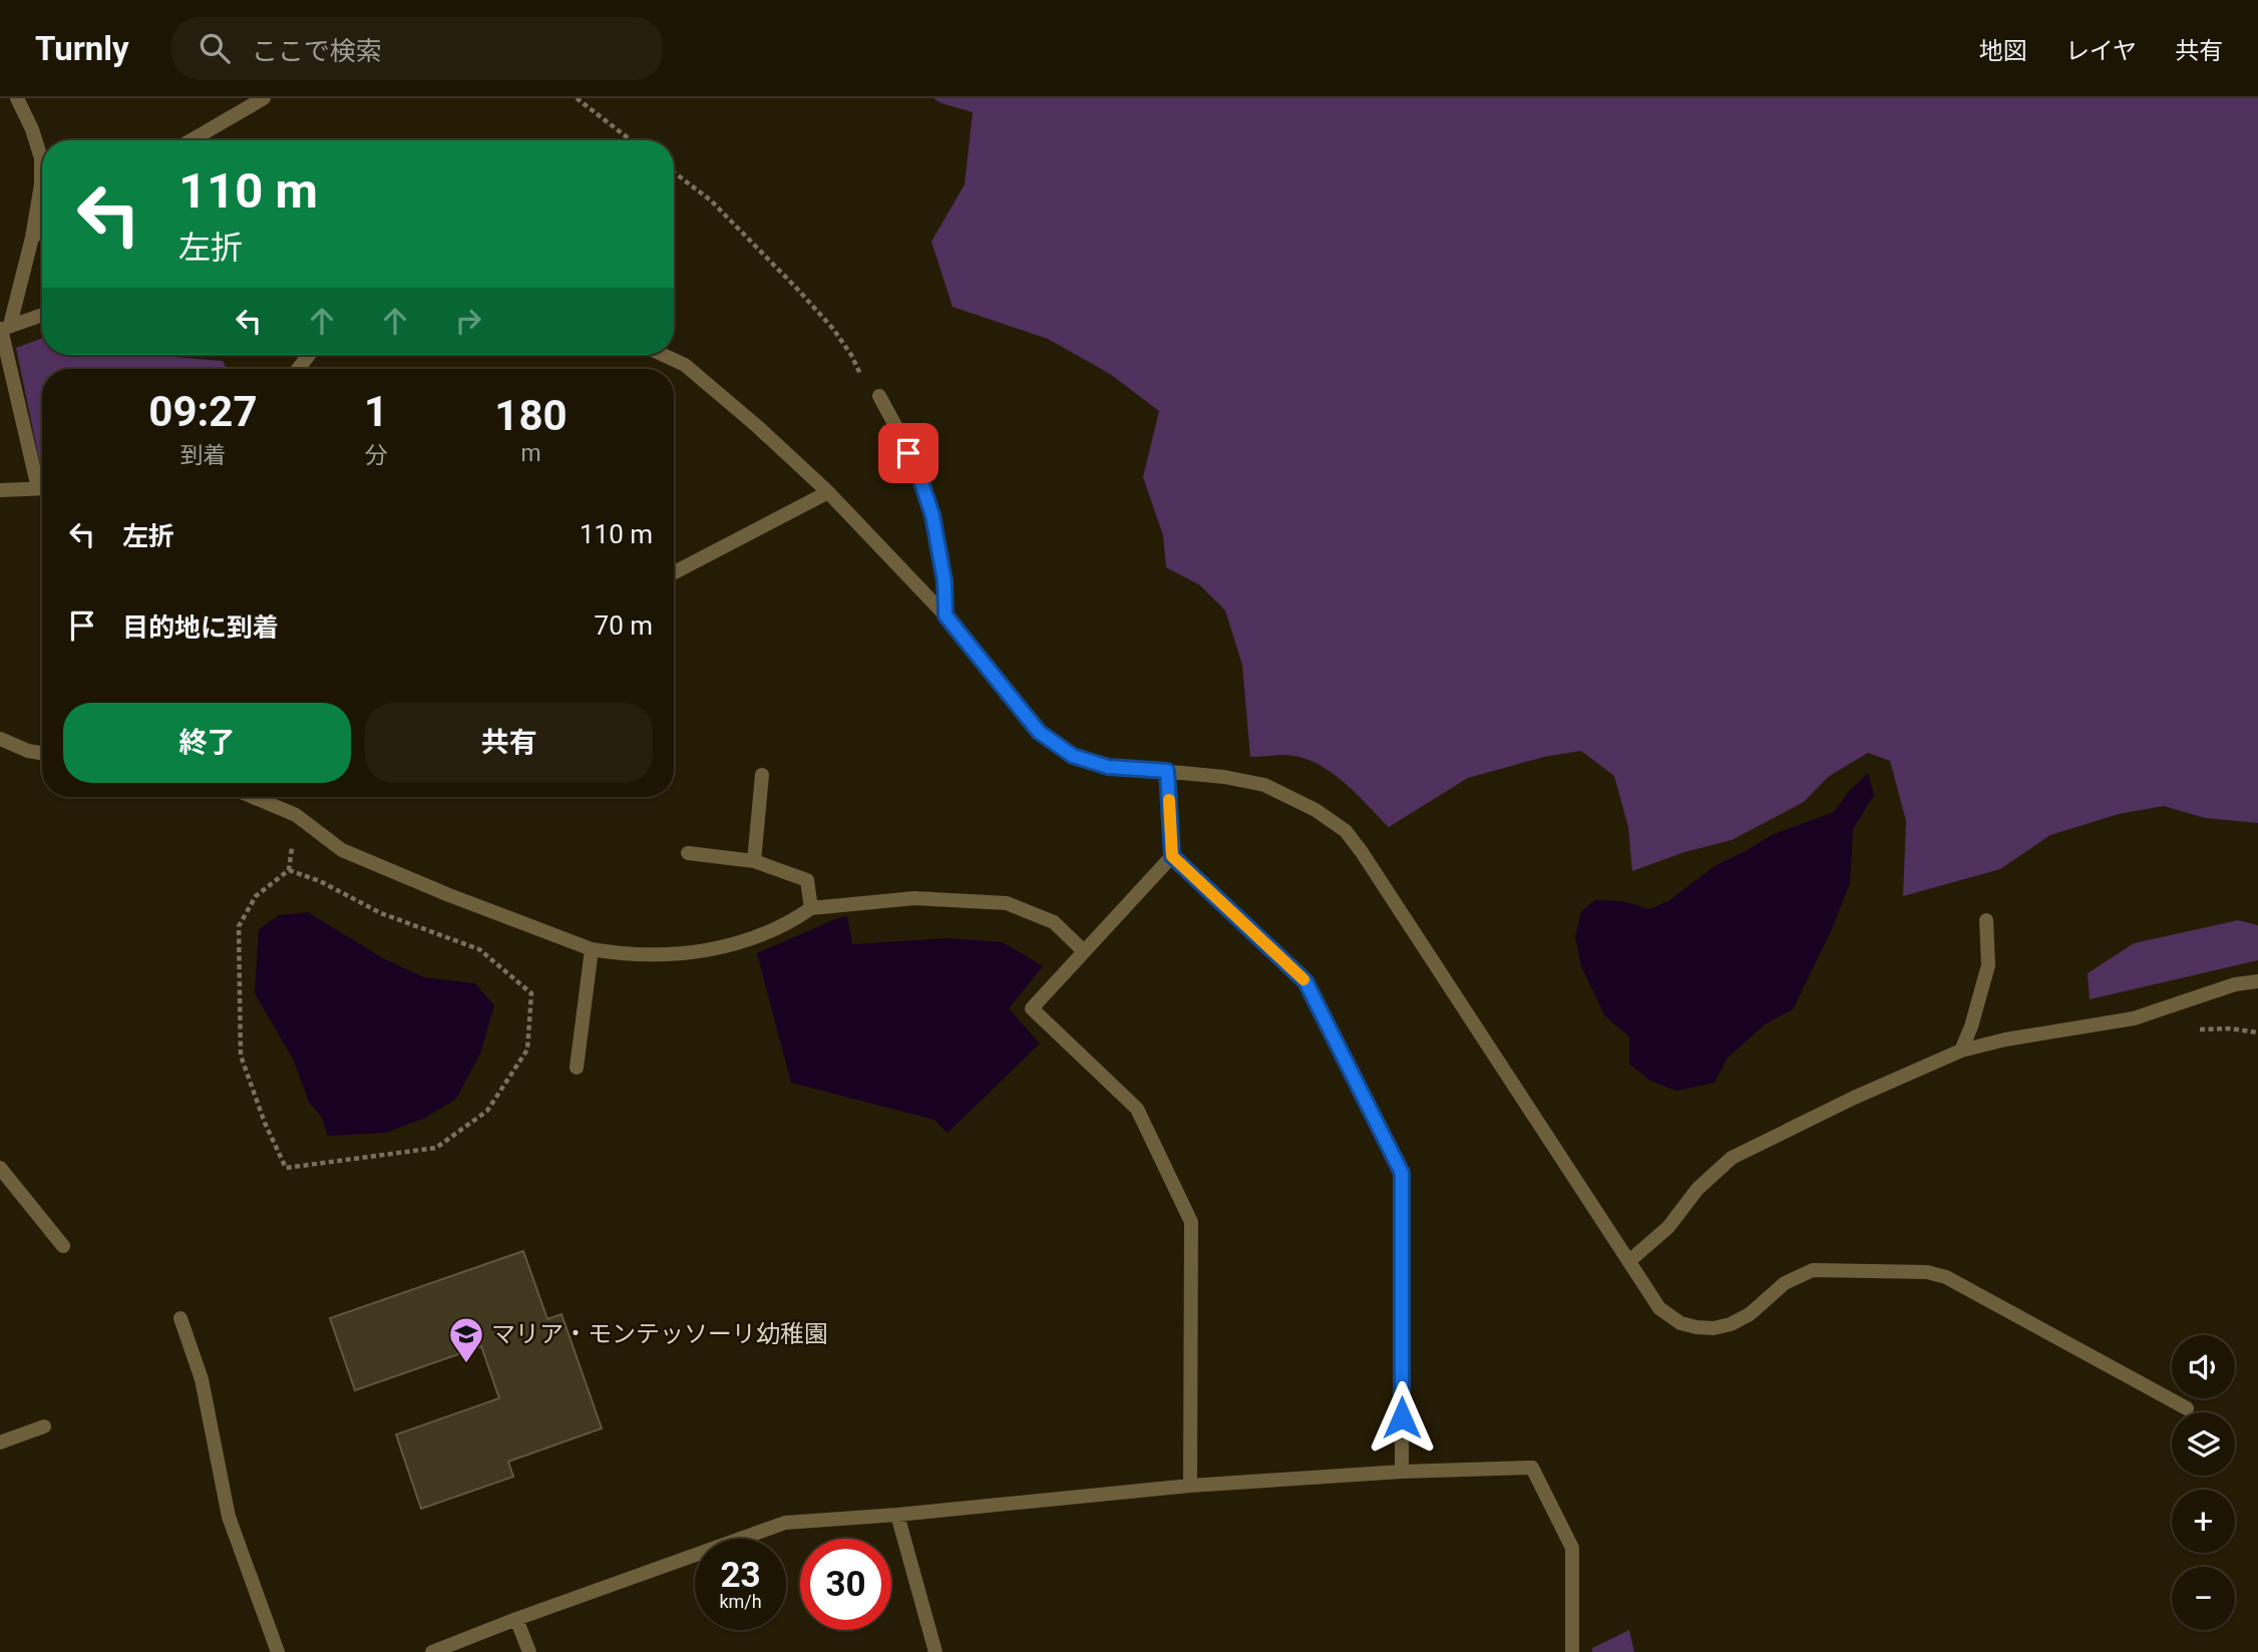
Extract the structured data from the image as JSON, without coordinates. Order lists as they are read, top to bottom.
{
  "places": {
    "school or university": ["マリア・モンテッソーリ幼稚園"]
  },
  "page": {
    "header": "Turnly",
    "search": "ここで検索",
    "nav": ["地図", "レイヤ", "共有"],
    "turn": ["110 m", "左折"],
    "eta": [
      "09:27",
      "到着",
      "1",
      "分",
      "180",
      "m"
    ],
    "list": [
      {
        "name": "左折",
        "value": "110 m"
      },
      {
        "name": "目的地に到着",
        "value": "70 m"
      }
    ],
    "buttons": ["終了", "共有"],
    "map_buttons": ["+", "−"],
    "speed": "23 km/h",
    "limit": "30"
  }
}
